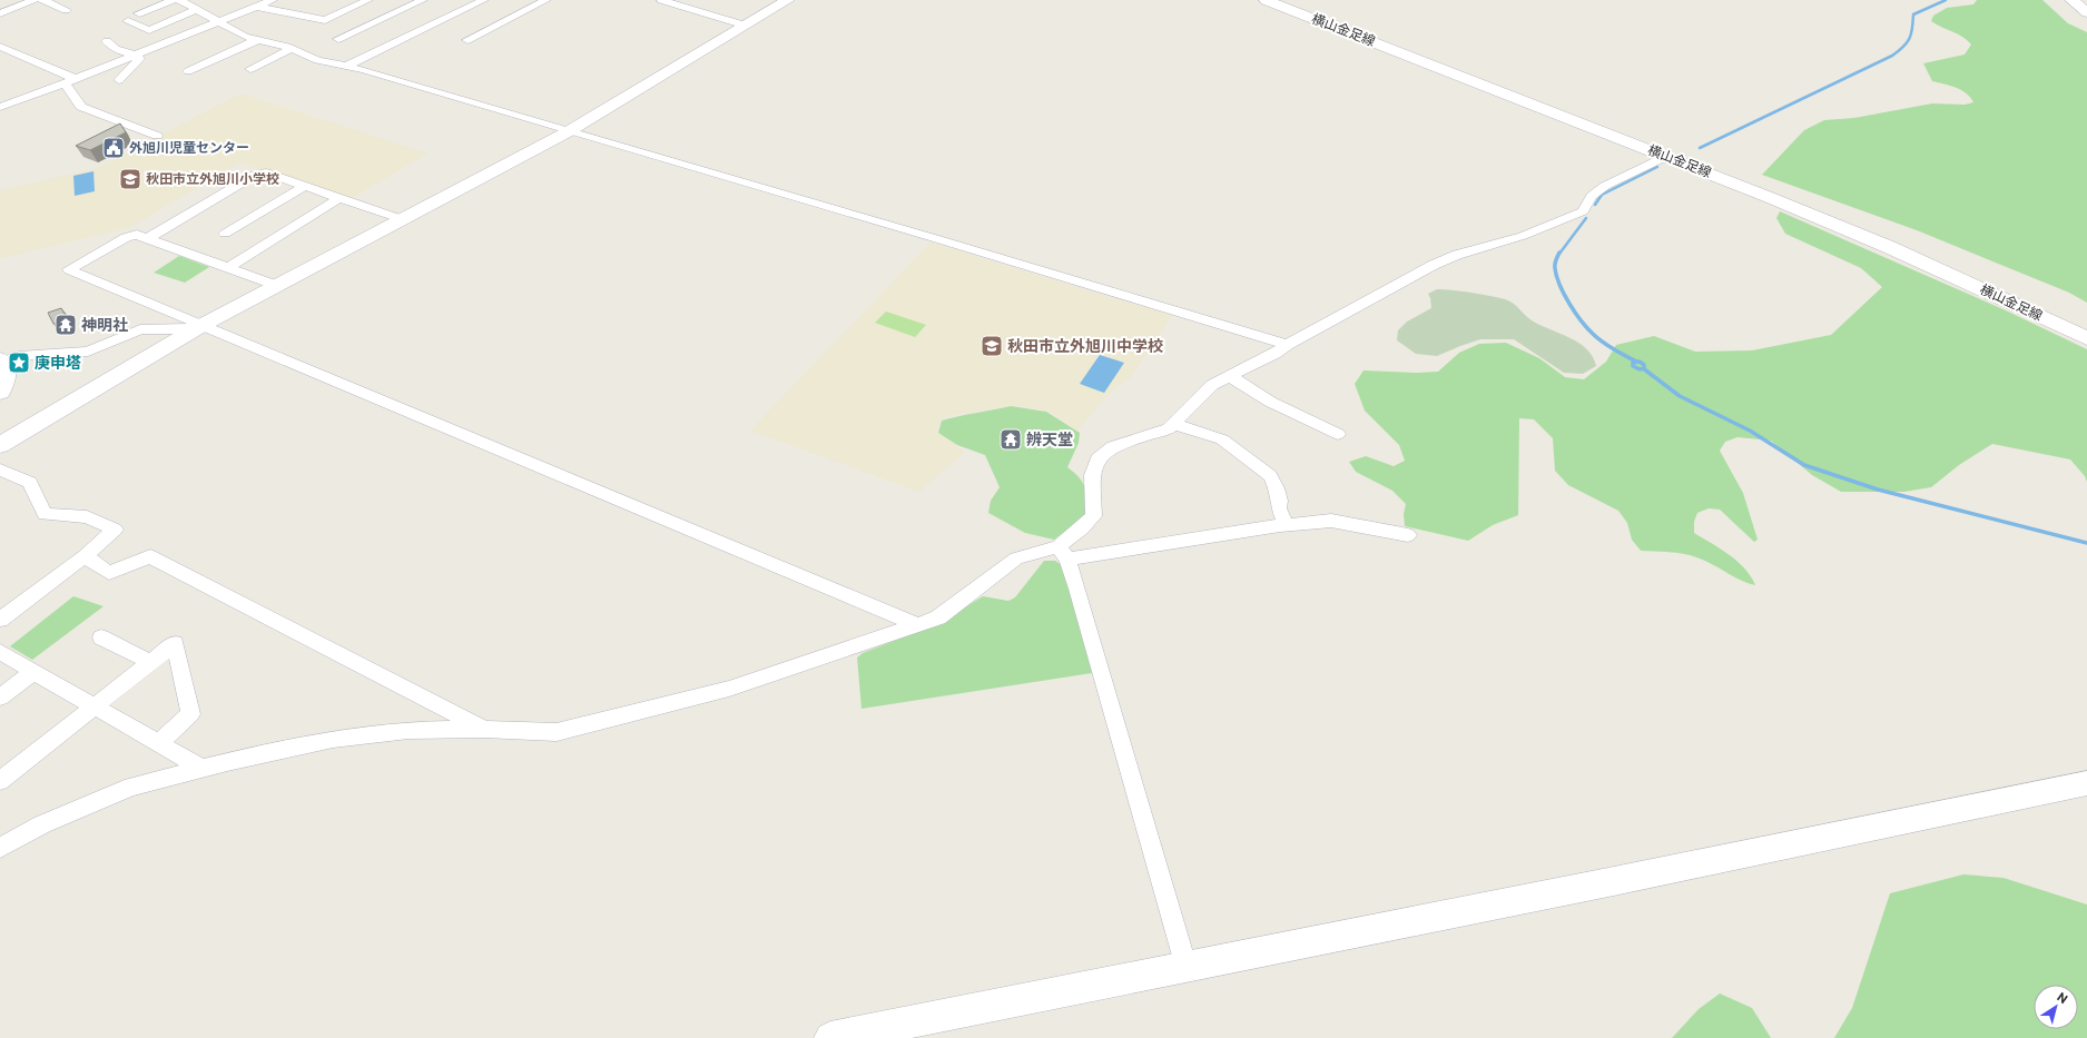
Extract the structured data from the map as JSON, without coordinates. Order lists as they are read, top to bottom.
{
  "streets": {
    "street": ["横山金足線"]
  },
  "places": {
    "public building": ["外旭川児童センター"],
    "school or university": ["秋田市立外旭川小学校", "秋田市立外旭川中学校"],
    "temple": ["神明社", "辨天堂"],
    "place": ["庚申塔"]
  },
  "north": "top right"
}
